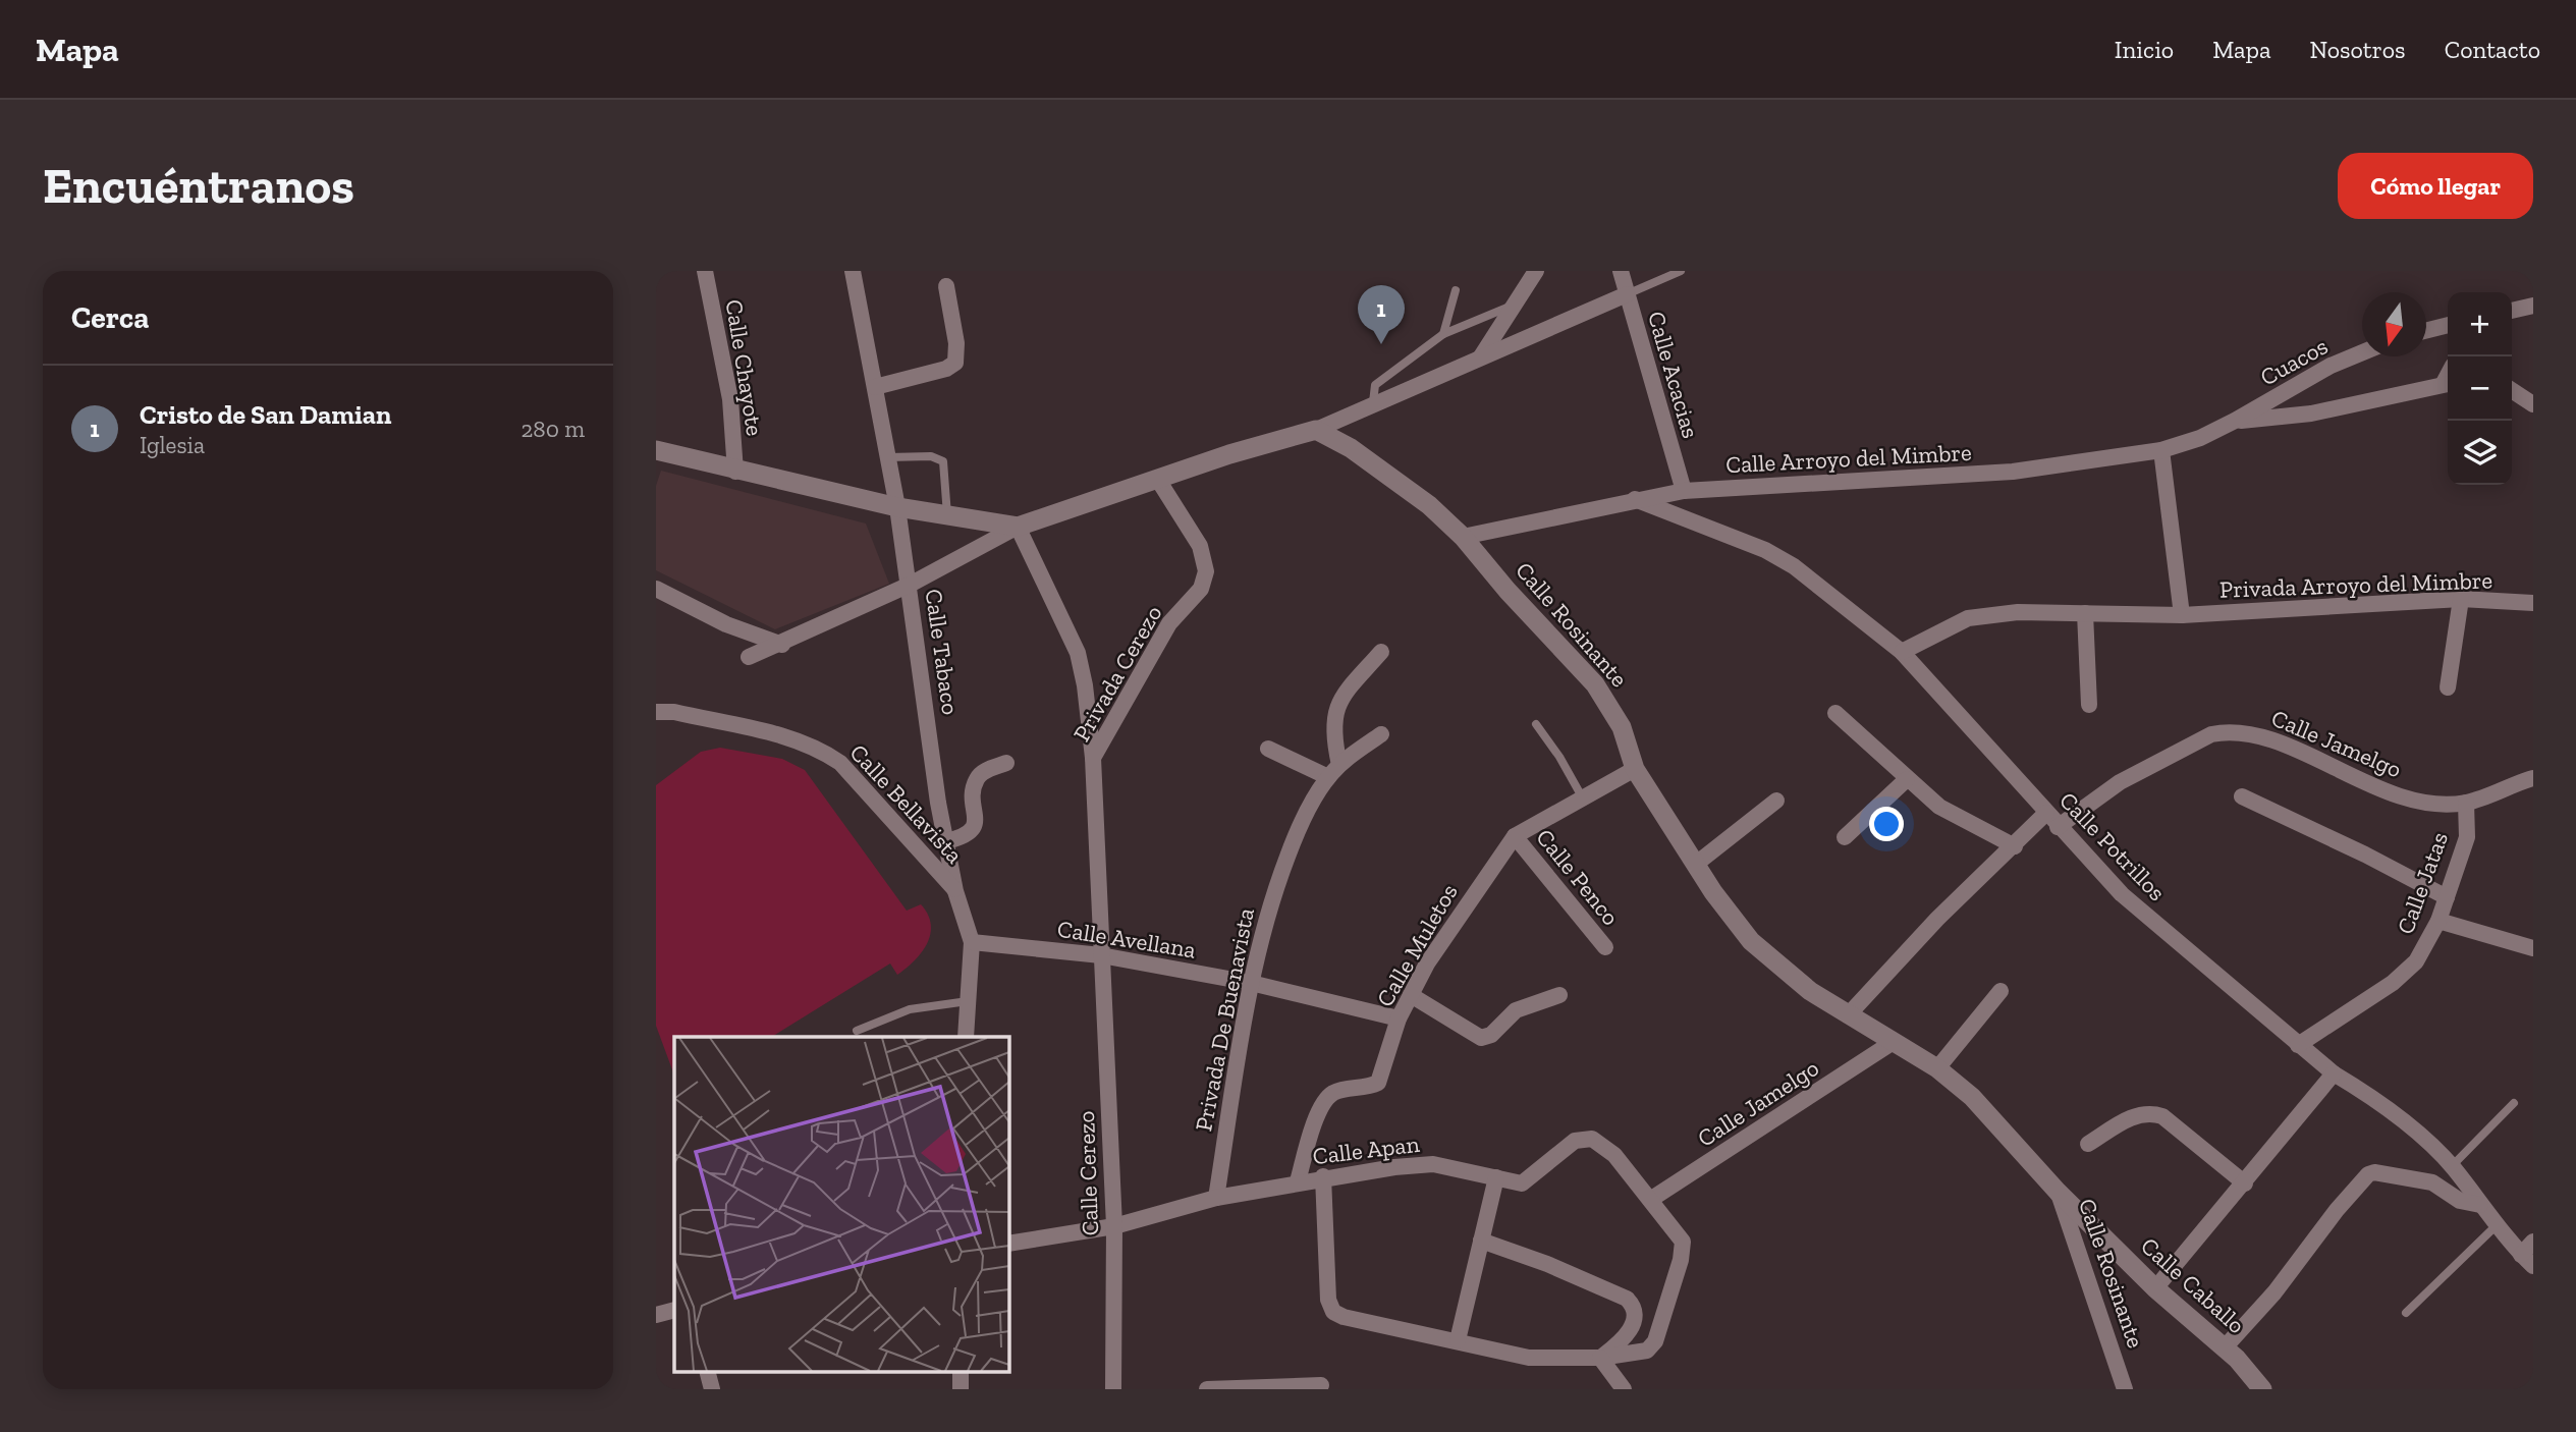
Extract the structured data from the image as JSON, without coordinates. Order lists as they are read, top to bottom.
{
  "streets": {
    "street": [
      "Cuacos",
      "Calle Chayote",
      "Calle Acacias",
      "Calle Arroyo del Mimbre",
      "Privada Arroyo del Mimbre",
      "Calle Rosinante",
      "Calle Tabaco",
      "Privada Cerezo",
      "Calle Jamelgo",
      "Calle Bellavista",
      "Calle Potrillos",
      "Calle Penco",
      "Calle Jatas",
      "Calle Avellana",
      "Calle Muletos",
      "Privada De Buenavista",
      "Calle Apan",
      "Calle Cerezo",
      "Calle Caballo"
    ]
  },
  "crossings": [
    ["Cuacos", "Calle Arroyo del Mimbre"],
    ["Calle Acacias", "Calle Arroyo del Mimbre"],
    ["Calle Arroyo del Mimbre", "Calle Rosinante"],
    ["Calle Arroyo del Mimbre", "Calle Potrillos"],
    ["Privada Arroyo del Mimbre", "Calle Potrillos"],
    ["Calle Rosinante", "Calle Jamelgo"],
    ["Calle Rosinante", "Calle Muletos"],
    ["Calle Rosinante", "Calle Caballo"],
    ["Calle Tabaco", "Calle Bellavista"],
    ["Calle Tabaco", "Calle Avellana"],
    ["Privada Cerezo", "Calle Avellana"],
    ["Privada Cerezo", "Calle Cerezo"],
    ["Calle Jamelgo", "Calle Potrillos"],
    ["Calle Jamelgo", "Calle Jatas"],
    ["Calle Jamelgo", "Calle Apan"],
    ["Calle Potrillos", "Calle Jatas"],
    ["Calle Penco", "Calle Muletos"],
    ["Calle Avellana", "Calle Muletos"],
    ["Calle Avellana", "Privada De Buenavista"],
    ["Calle Avellana", "Calle Cerezo"],
    ["Calle Muletos", "Calle Apan"],
    ["Privada De Buenavista", "Calle Apan"],
    ["Calle Apan", "Calle Cerezo"]
  ],
  "north": "bottom",
  "page": {
    "header": "Mapa",
    "nav": [
      "Inicio",
      "Mapa",
      "Nosotros",
      "Contacto"
    ],
    "buttons": "Cómo llegar",
    "title": "Encuéntranos",
    "heading": "Cerca",
    "pins": "1",
    "map_buttons": ["+", "−"],
    "list": [
      {
        "mark": "1",
        "name": "Cristo de San Damian",
        "note": "Iglesia",
        "value": "280 m"
      }
    ]
  }
}
